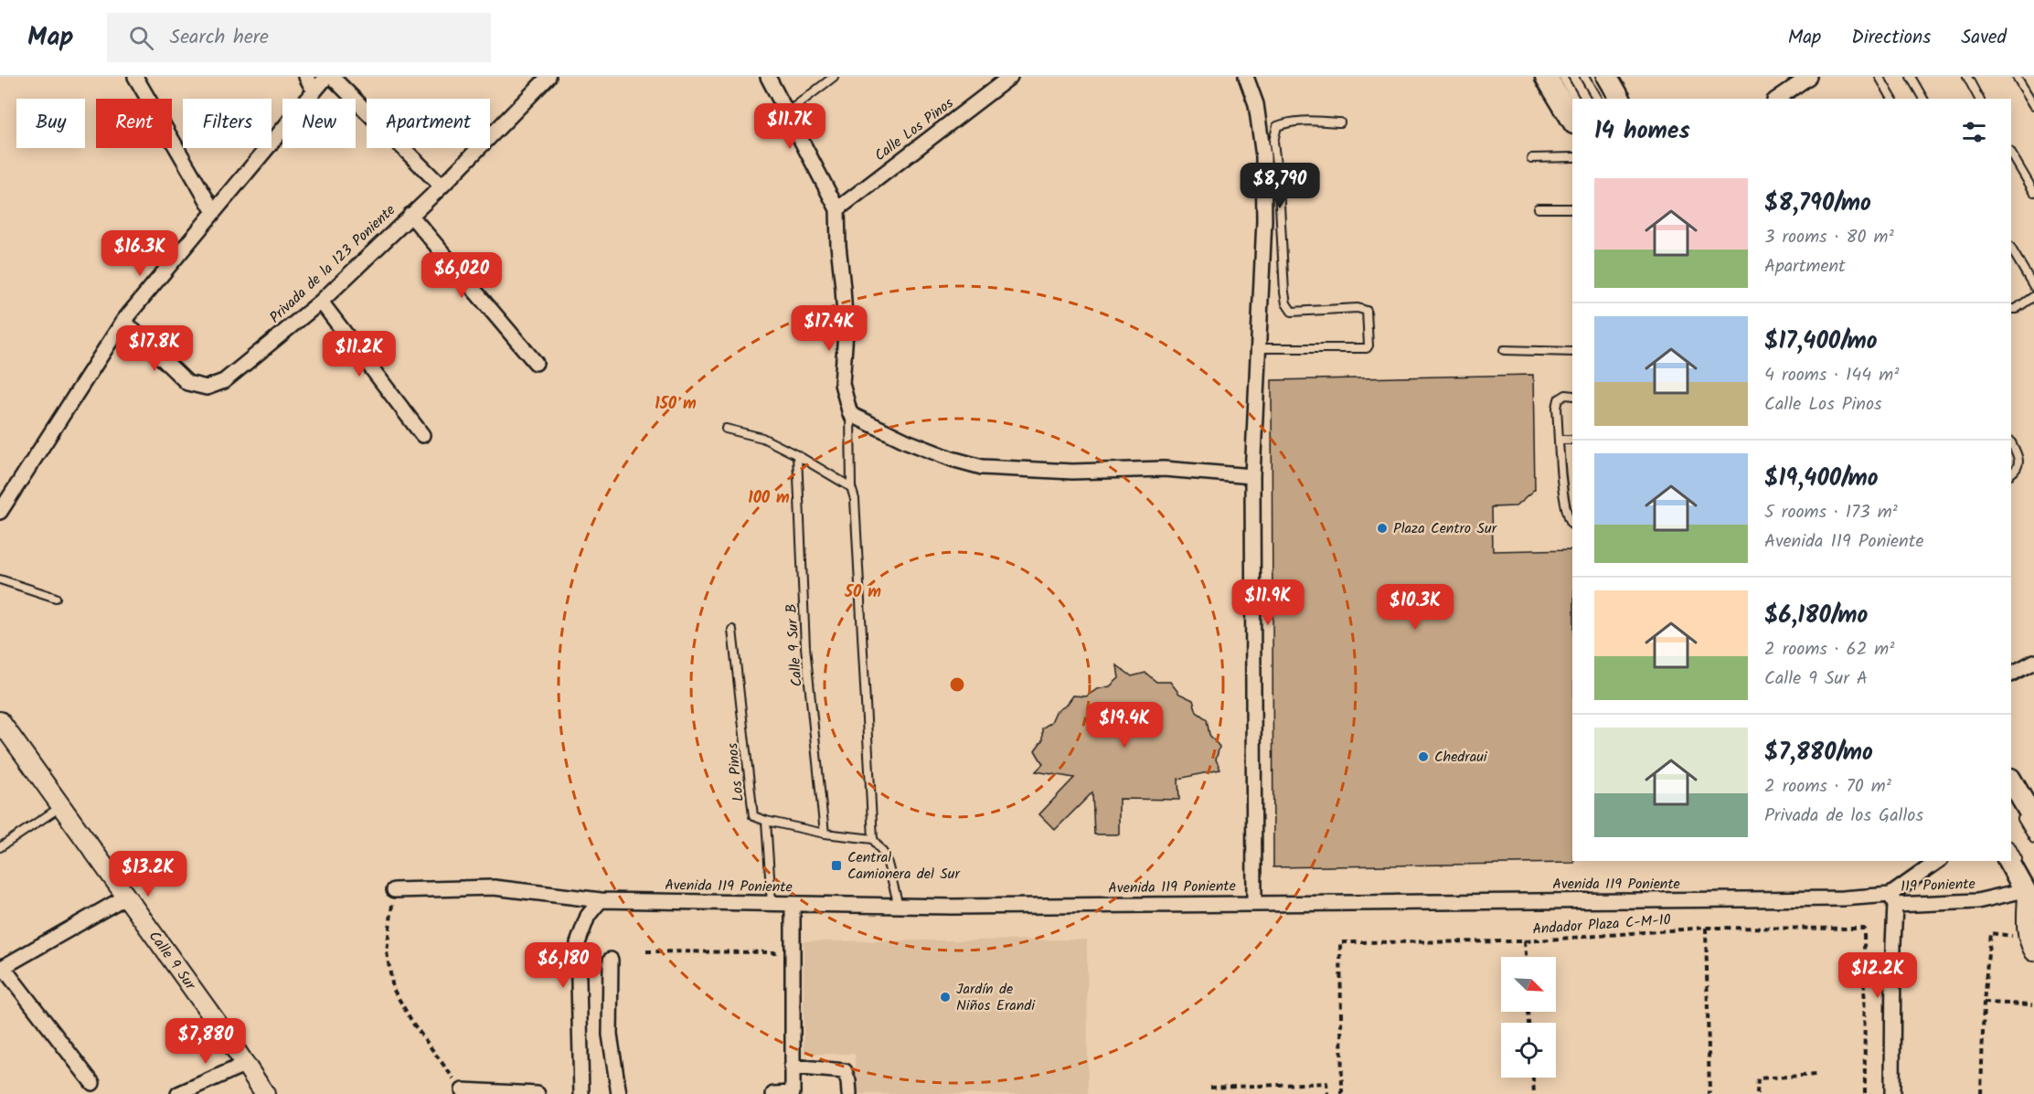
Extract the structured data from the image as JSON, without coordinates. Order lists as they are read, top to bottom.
{
  "streets": {
    "street": [
      "Calle Los Pinos",
      "Privada de la 123 Poniente",
      "Avenida 119 Poniente",
      "119 Poniente",
      "Calle 9 Sur"
    ],
    "lane": ["Calle 9 Sur B", "Los Pinos"],
    "path": ["Andador Plaza C-M-10"]
  },
  "crossings": [
    ["Avenida 119 Poniente", "119 Poniente"]
  ],
  "places": {
    "other": ["Plaza Centro Sur", "Chedraui", "Jardín de Niños Erandi"],
    "transit": ["Central Camionera del Sur"]
  },
  "north": "bottom right",
  "page": {
    "header": "Map",
    "search": "Search here",
    "nav": ["Map", "Directions", "Saved"],
    "chip": [
      "Buy",
      "Rent",
      "Filters",
      "New",
      "Apartment"
    ],
    "heading": "14 homes",
    "price": [
      "$11.7K",
      "$8,790",
      "$16.3K",
      "$6,020",
      "$17.4K",
      "$17.8K",
      "$11.2K",
      "$11.9K",
      "$10.3K",
      "$19.4K",
      "$13.2K",
      "$6,180",
      "$12.2K",
      "$7,880"
    ],
    "list": [
      {
        "name": "$8,790/mo",
        "note": "3 rooms · 80 m² · Apartment"
      },
      {
        "name": "$17,400/mo",
        "note": "4 rooms · 144 m² · Calle Los Pinos"
      },
      {
        "name": "$19,400/mo",
        "note": "5 rooms · 173 m² · Avenida 119 Poniente"
      },
      {
        "name": "$6,180/mo",
        "note": "2 rooms · 62 m² · Calle 9 Sur A"
      },
      {
        "name": "$7,880/mo",
        "note": "2 rooms · 70 m² · Privada de los Gallos"
      }
    ]
  },
  "rings": ["150 m", "100 m", "50 m"]
}
